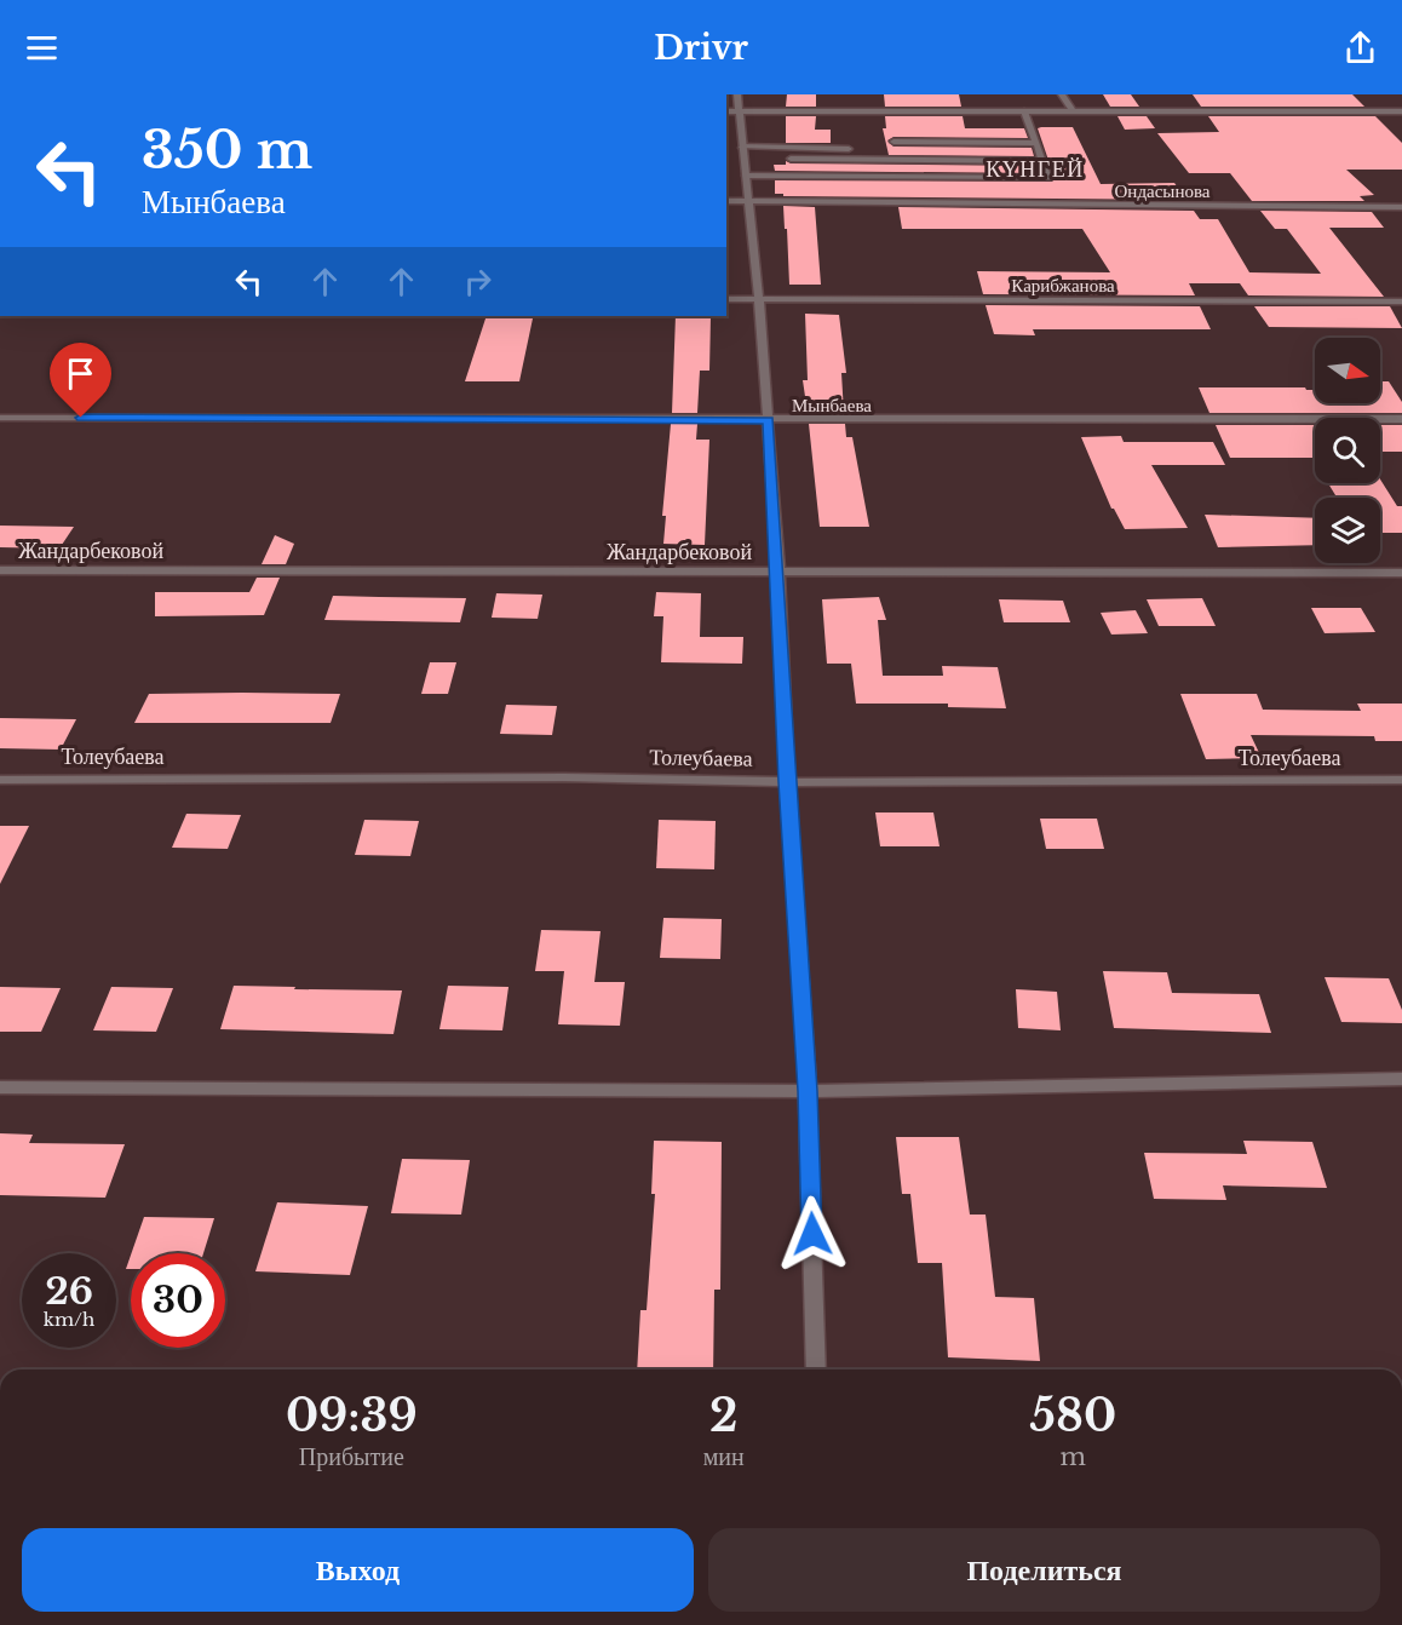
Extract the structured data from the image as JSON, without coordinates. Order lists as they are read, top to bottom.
{
  "streets": {
    "street": [
      "Ондасынова",
      "Карибжанова",
      "Мынбаева",
      "Жандарбековой",
      "Толеубаева"
    ]
  },
  "districts": ["КҮНГЕЙ"],
  "north": "right",
  "page": {
    "header": "Drivr",
    "turn": ["350 m", "Мынбаева"],
    "speed": "26 km/h",
    "limit": "30",
    "eta": [
      "09:39",
      "Прибытие",
      "2",
      "мин",
      "580",
      "m"
    ],
    "buttons": ["Выход", "Поделиться"]
  }
}
